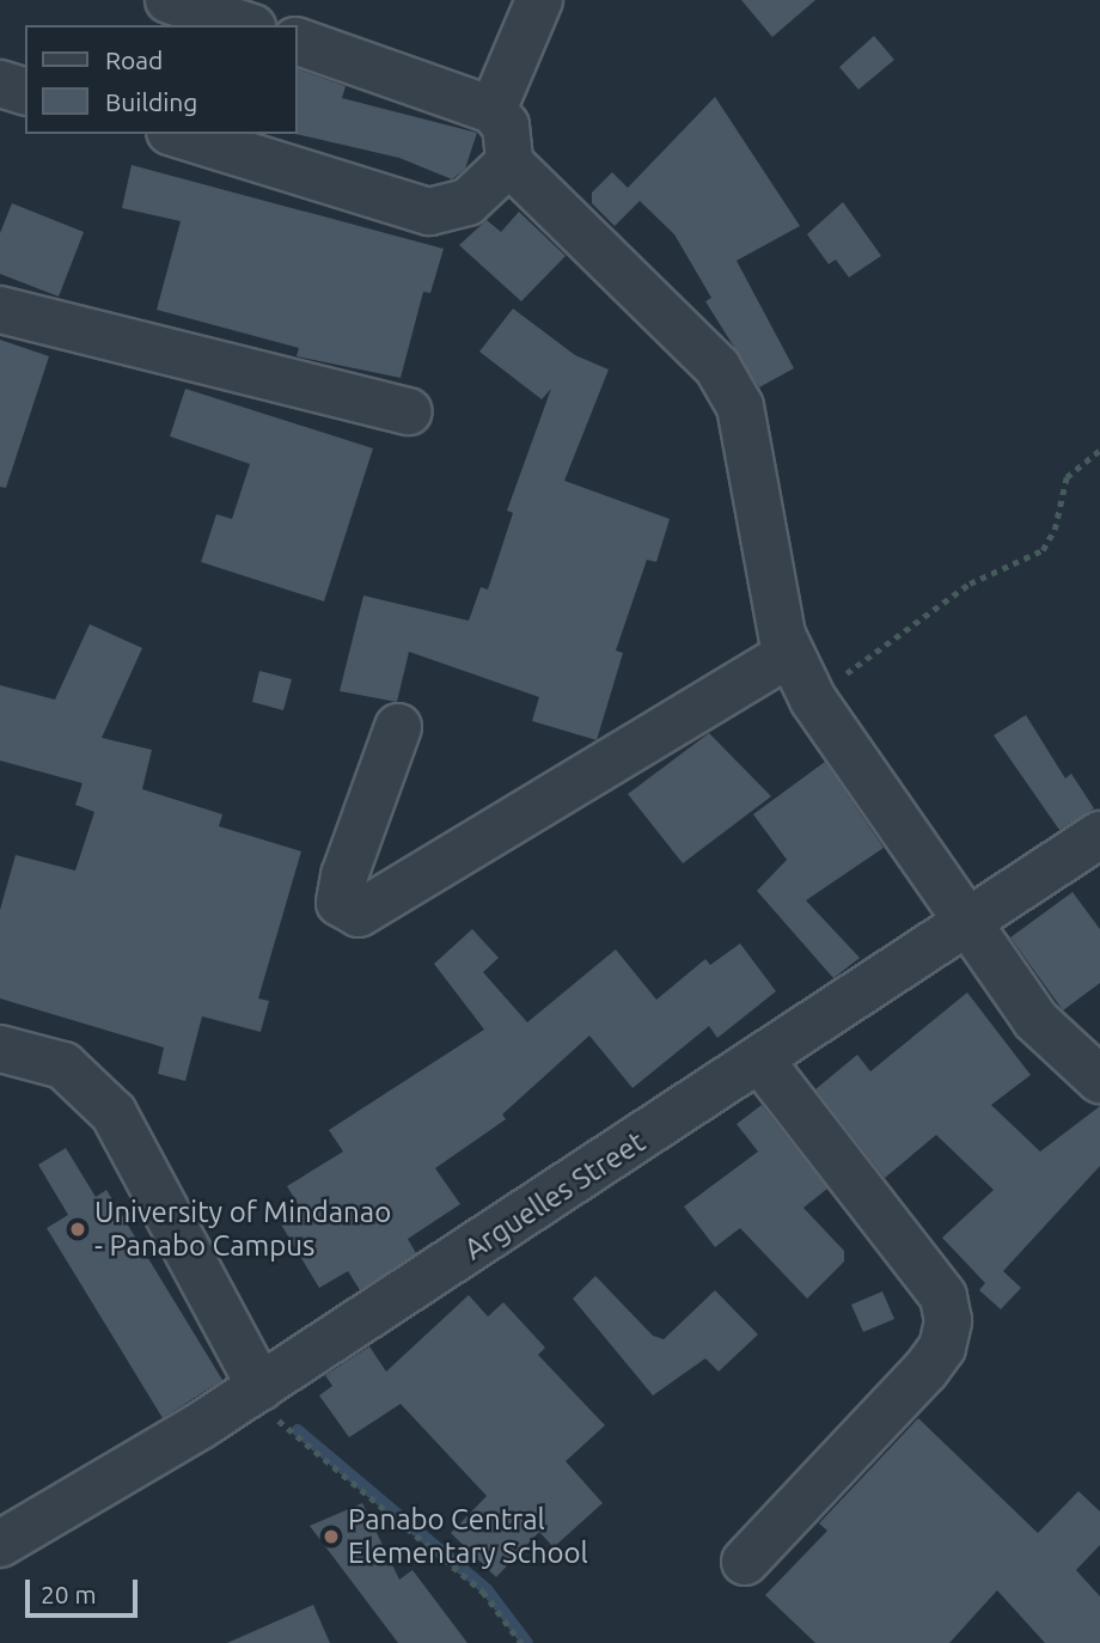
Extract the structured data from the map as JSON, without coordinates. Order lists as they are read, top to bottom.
{
  "streets": {
    "street": ["Arguelles Street"]
  },
  "places": ["University of Mindanao - Panabo Campus", "Panabo Central Elementary School"],
  "legend": ["Road", "Building"],
  "scale_bar": "20 m"
}
